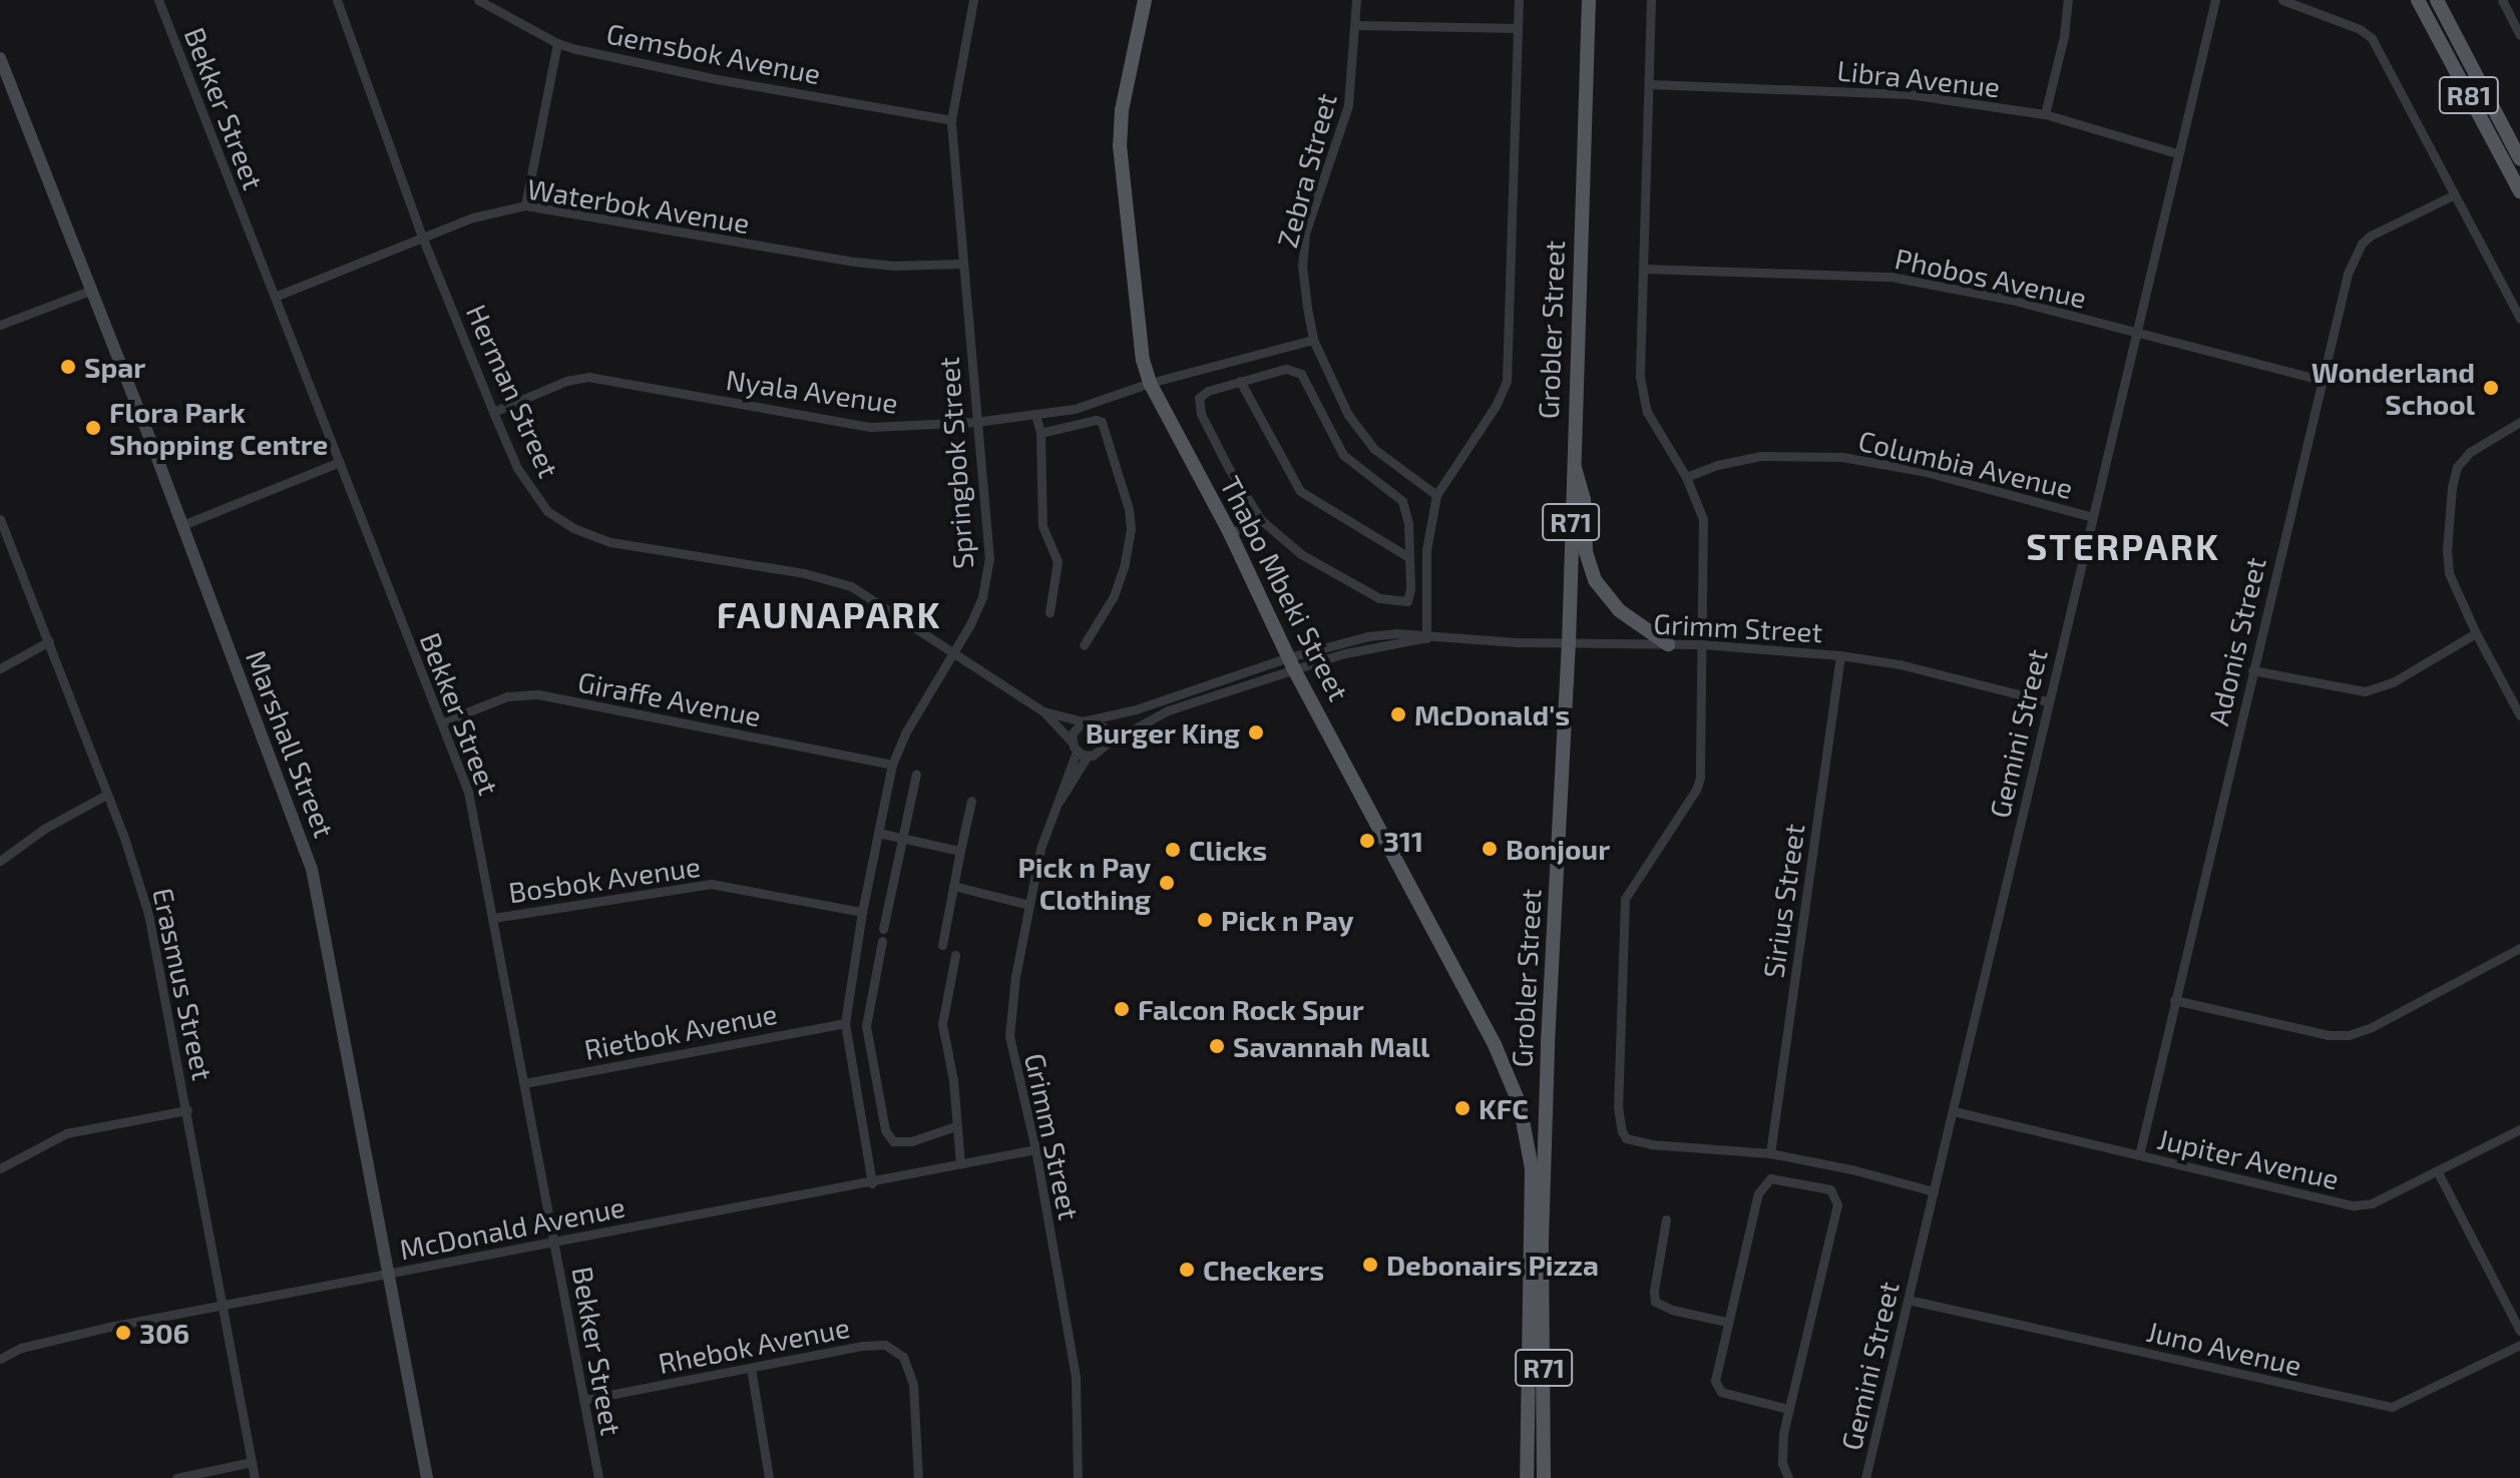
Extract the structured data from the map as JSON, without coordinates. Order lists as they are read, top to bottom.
{
  "streets": {
    "main road": [
      "R81",
      "Grobler Street",
      "R71",
      "Thabo Mbeki Street"
    ],
    "street": [
      "Gemsbok Avenue",
      "Libra Avenue",
      "Bekker Street",
      "Zebra Street",
      "Waterbok Avenue",
      "Phobos Avenue",
      "Herman Street",
      "Nyala Avenue",
      "Springbok Street",
      "Columbia Avenue",
      "Grimm Street",
      "Adonis Street",
      "Giraffe Avenue",
      "Gemini Street",
      "Marshall Street",
      "Bosbok Avenue",
      "Sirius Street",
      "Erasmus Street",
      "Rietbok Avenue",
      "Jupiter Avenue",
      "McDonald Avenue",
      "Rhebok Avenue",
      "Juno Avenue"
    ]
  },
  "crossings": [
    ["Gemsbok Avenue", "Springbok Street"],
    ["Libra Avenue", "Gemini Street"],
    ["Bekker Street", "Waterbok Avenue"],
    ["Bekker Street", "Giraffe Avenue"],
    ["Bekker Street", "Bosbok Avenue"],
    ["Bekker Street", "Rietbok Avenue"],
    ["Bekker Street", "McDonald Avenue"],
    ["Bekker Street", "Rhebok Avenue"],
    ["Zebra Street", "Grobler Street"],
    ["Zebra Street", "Nyala Avenue"],
    ["Waterbok Avenue", "Herman Street"],
    ["Waterbok Avenue", "Springbok Street"],
    ["Phobos Avenue", "Adonis Street"],
    ["Phobos Avenue", "Gemini Street"],
    ["Grobler Street", "Grimm Street"],
    ["Herman Street", "Nyala Avenue"],
    ["Herman Street", "Springbok Street"],
    ["Herman Street", "Grimm Street"],
    ["Nyala Avenue", "Springbok Street"],
    ["Nyala Avenue", "Thabo Mbeki Street"],
    ["Springbok Street", "Giraffe Avenue"],
    ["Springbok Street", "Bosbok Avenue"],
    ["Springbok Street", "Rietbok Avenue"],
    ["Springbok Street", "McDonald Avenue"],
    ["Columbia Avenue", "Gemini Street"],
    ["R71", "Thabo Mbeki Street"],
    ["Thabo Mbeki Street", "Grimm Street"],
    ["Grimm Street", "Gemini Street"],
    ["Grimm Street", "Sirius Street"],
    ["Grimm Street", "McDonald Avenue"],
    ["Adonis Street", "Jupiter Avenue"],
    ["Gemini Street", "Jupiter Avenue"],
    ["Gemini Street", "Juno Avenue"],
    ["Marshall Street", "McDonald Avenue"],
    ["Erasmus Street", "McDonald Avenue"]
  ],
  "districts": ["STERPARK", "FAUNAPARK"],
  "places": [
    "Spar",
    "Wonderland School",
    "Flora Park Shopping Centre",
    "McDonald's",
    "Burger King",
    "311",
    "Bonjour",
    "Clicks",
    "Pick n Pay Clothing",
    "Pick n Pay",
    "Falcon Rock Spur",
    "Savannah Mall",
    "KFC",
    "Debonairs Pizza",
    "Checkers",
    "306"
  ]
}
